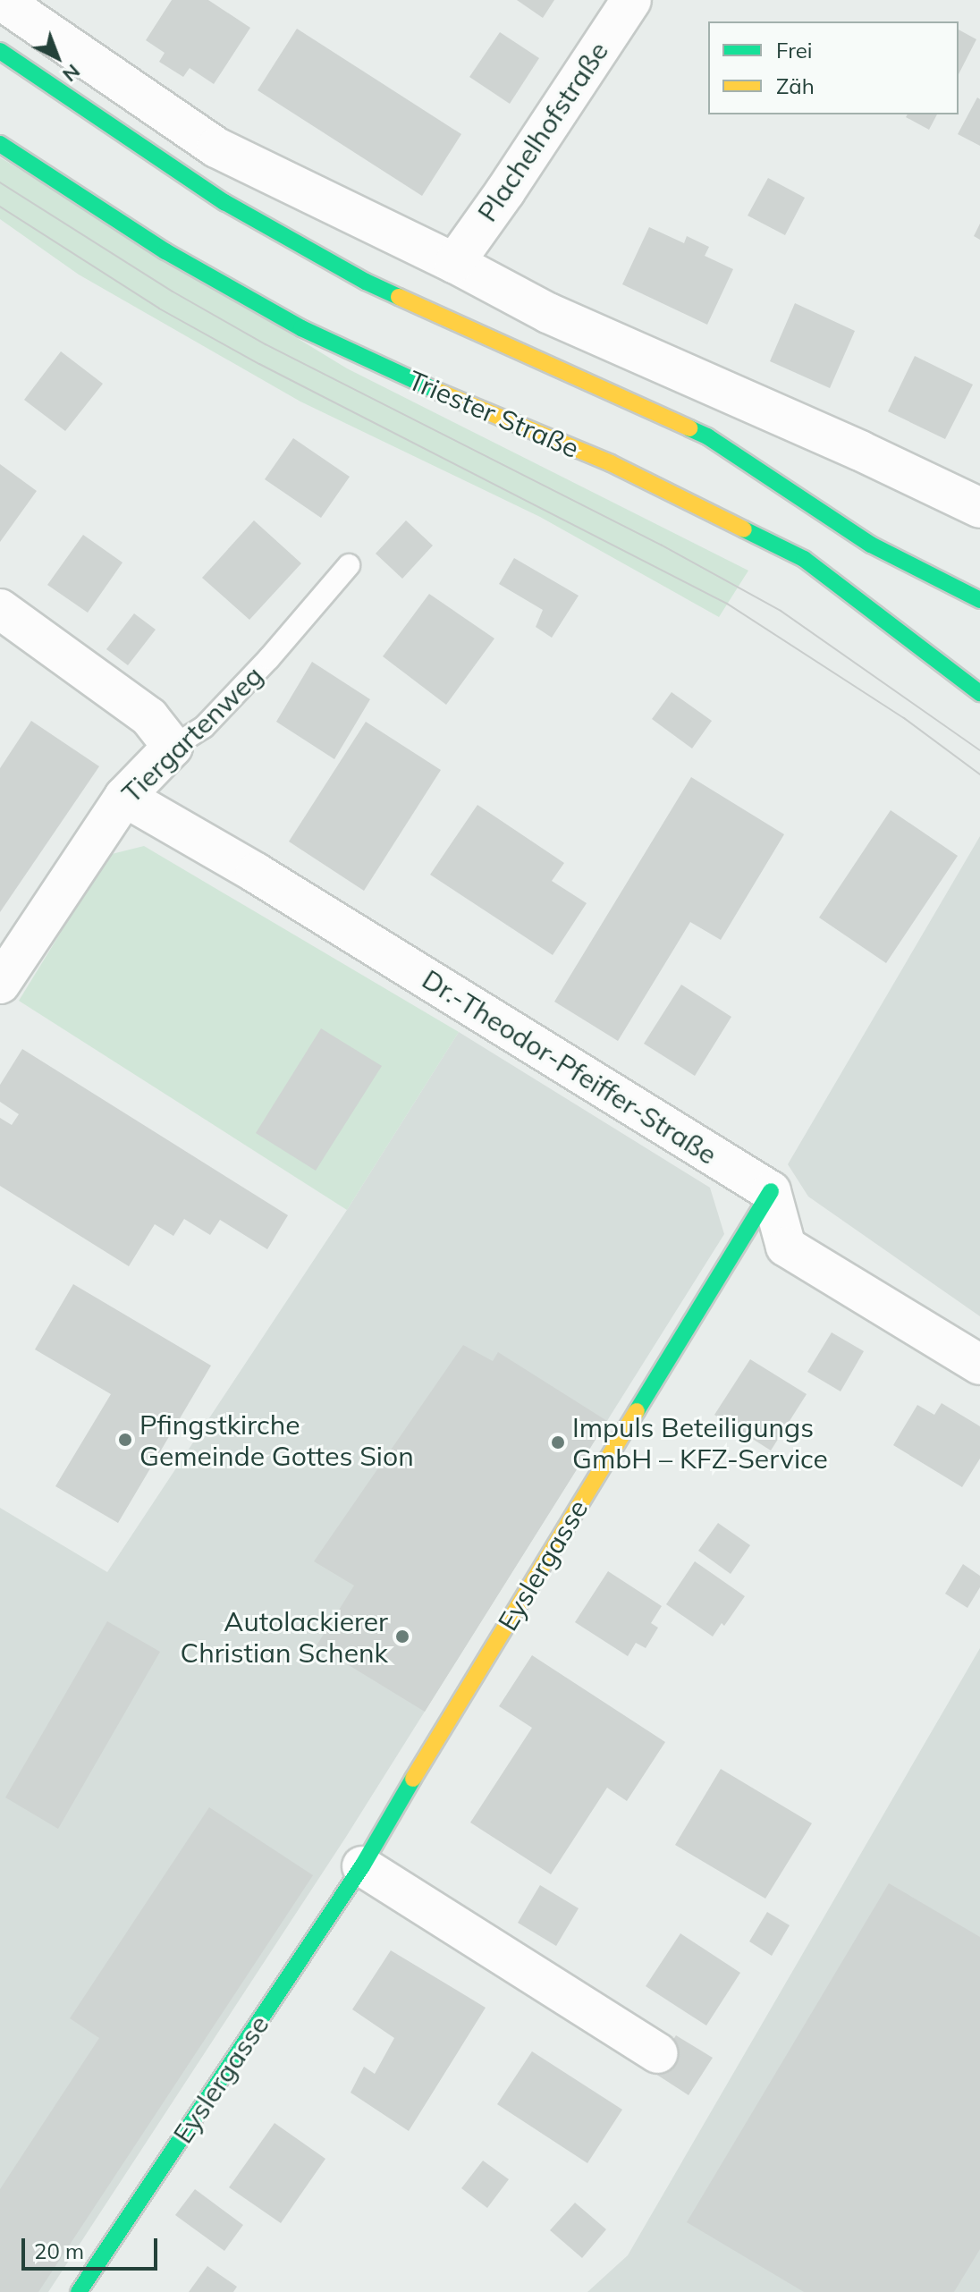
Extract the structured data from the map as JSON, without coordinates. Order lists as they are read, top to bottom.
{
  "streets": {
    "main road": ["Triester Straße", "Eyslergasse"],
    "street": ["Plachelhofstraße", "Tiergartenweg", "Dr.-Theodor-Pfeiffer-Straße"]
  },
  "crossings": [
    ["Tiergartenweg", "Dr.-Theodor-Pfeiffer-Straße"],
    ["Dr.-Theodor-Pfeiffer-Straße", "Eyslergasse"]
  ],
  "places": ["Pfingstkirche Gemeinde Gottes Sion", "Impuls Beteiligungs GmbH – KFZ-Service", "Autolackierer Christian Schenk"],
  "legend": ["Frei", "Zäh"],
  "scale_bar": "20 m",
  "north": "bottom right"
}
